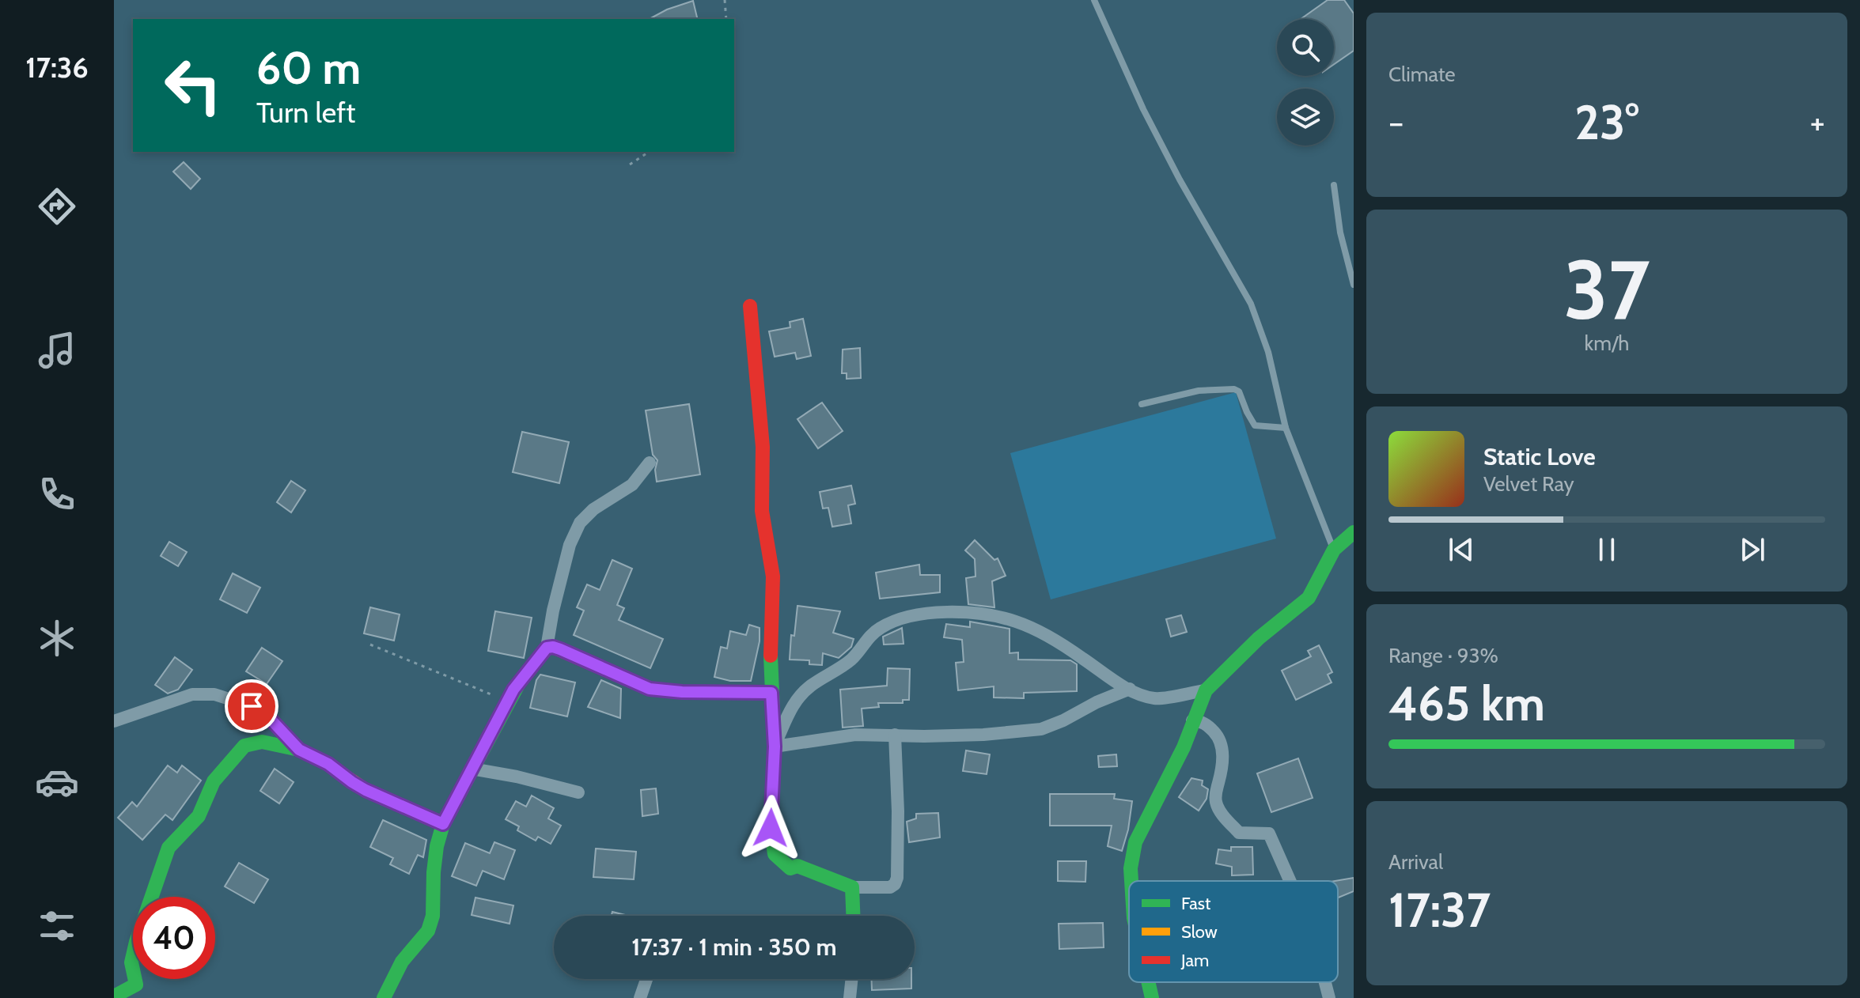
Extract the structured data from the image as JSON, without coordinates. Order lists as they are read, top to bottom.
{
  "legend": ["Fast", "Slow", "Jam"],
  "page": {
    "tabs": "17:36",
    "tile": [
      "Climate",
      ["37", "km/h"],
      ["Range · 93%", "465 km"],
      ["Arrival", "17:37"]
    ],
    "turn": ["60 m", "Turn left"],
    "heat": ["−", "23°", "+"],
    "song": ["Static Love", "Velvet Ray"],
    "limit": "40",
    "trip": "17:37 · 1 min · 350 m"
  }
}
